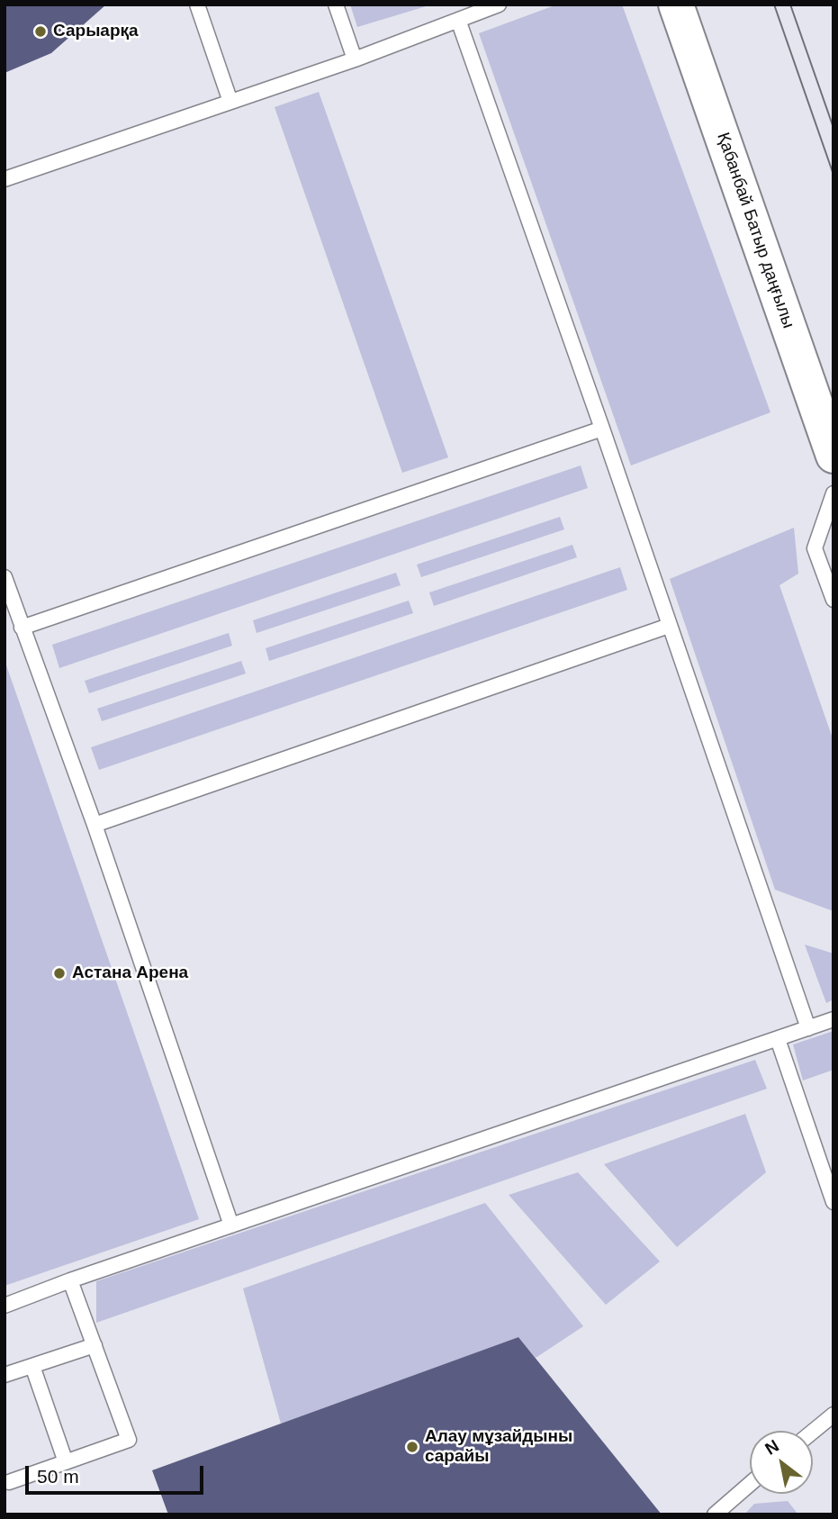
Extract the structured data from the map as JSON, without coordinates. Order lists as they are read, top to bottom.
{
  "streets": {
    "main road": ["Қабанбай Батыр даңғылы"]
  },
  "places": ["Сарыарқа", "Астана Арена", "Алау мұзайдыны сарайы"],
  "scale_bar": "50 m",
  "north": "top left"
}
